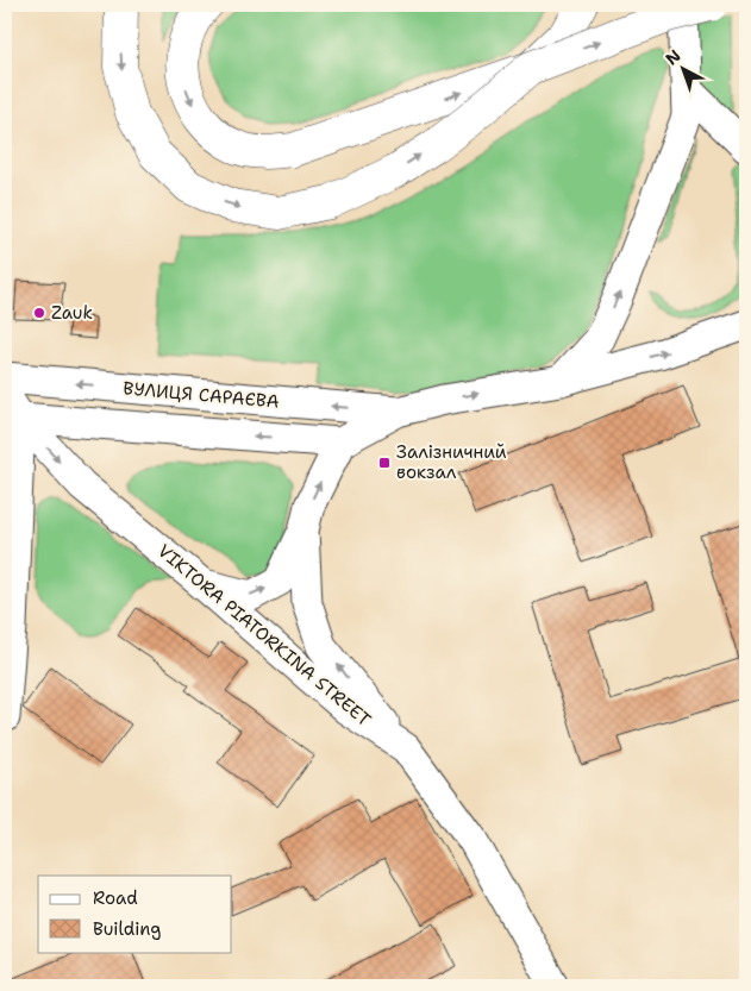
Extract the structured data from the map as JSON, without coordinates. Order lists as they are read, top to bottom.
{
  "streets": {
    "street": ["ВУЛИЦЯ САРАЄВА", "VIKTORA PIATORKINA STREET"]
  },
  "places": {
    "other": ["Zauk"],
    "transit": ["Залізничний вокзал"]
  },
  "legend": ["Road", "Building"],
  "north": "top left"
}
